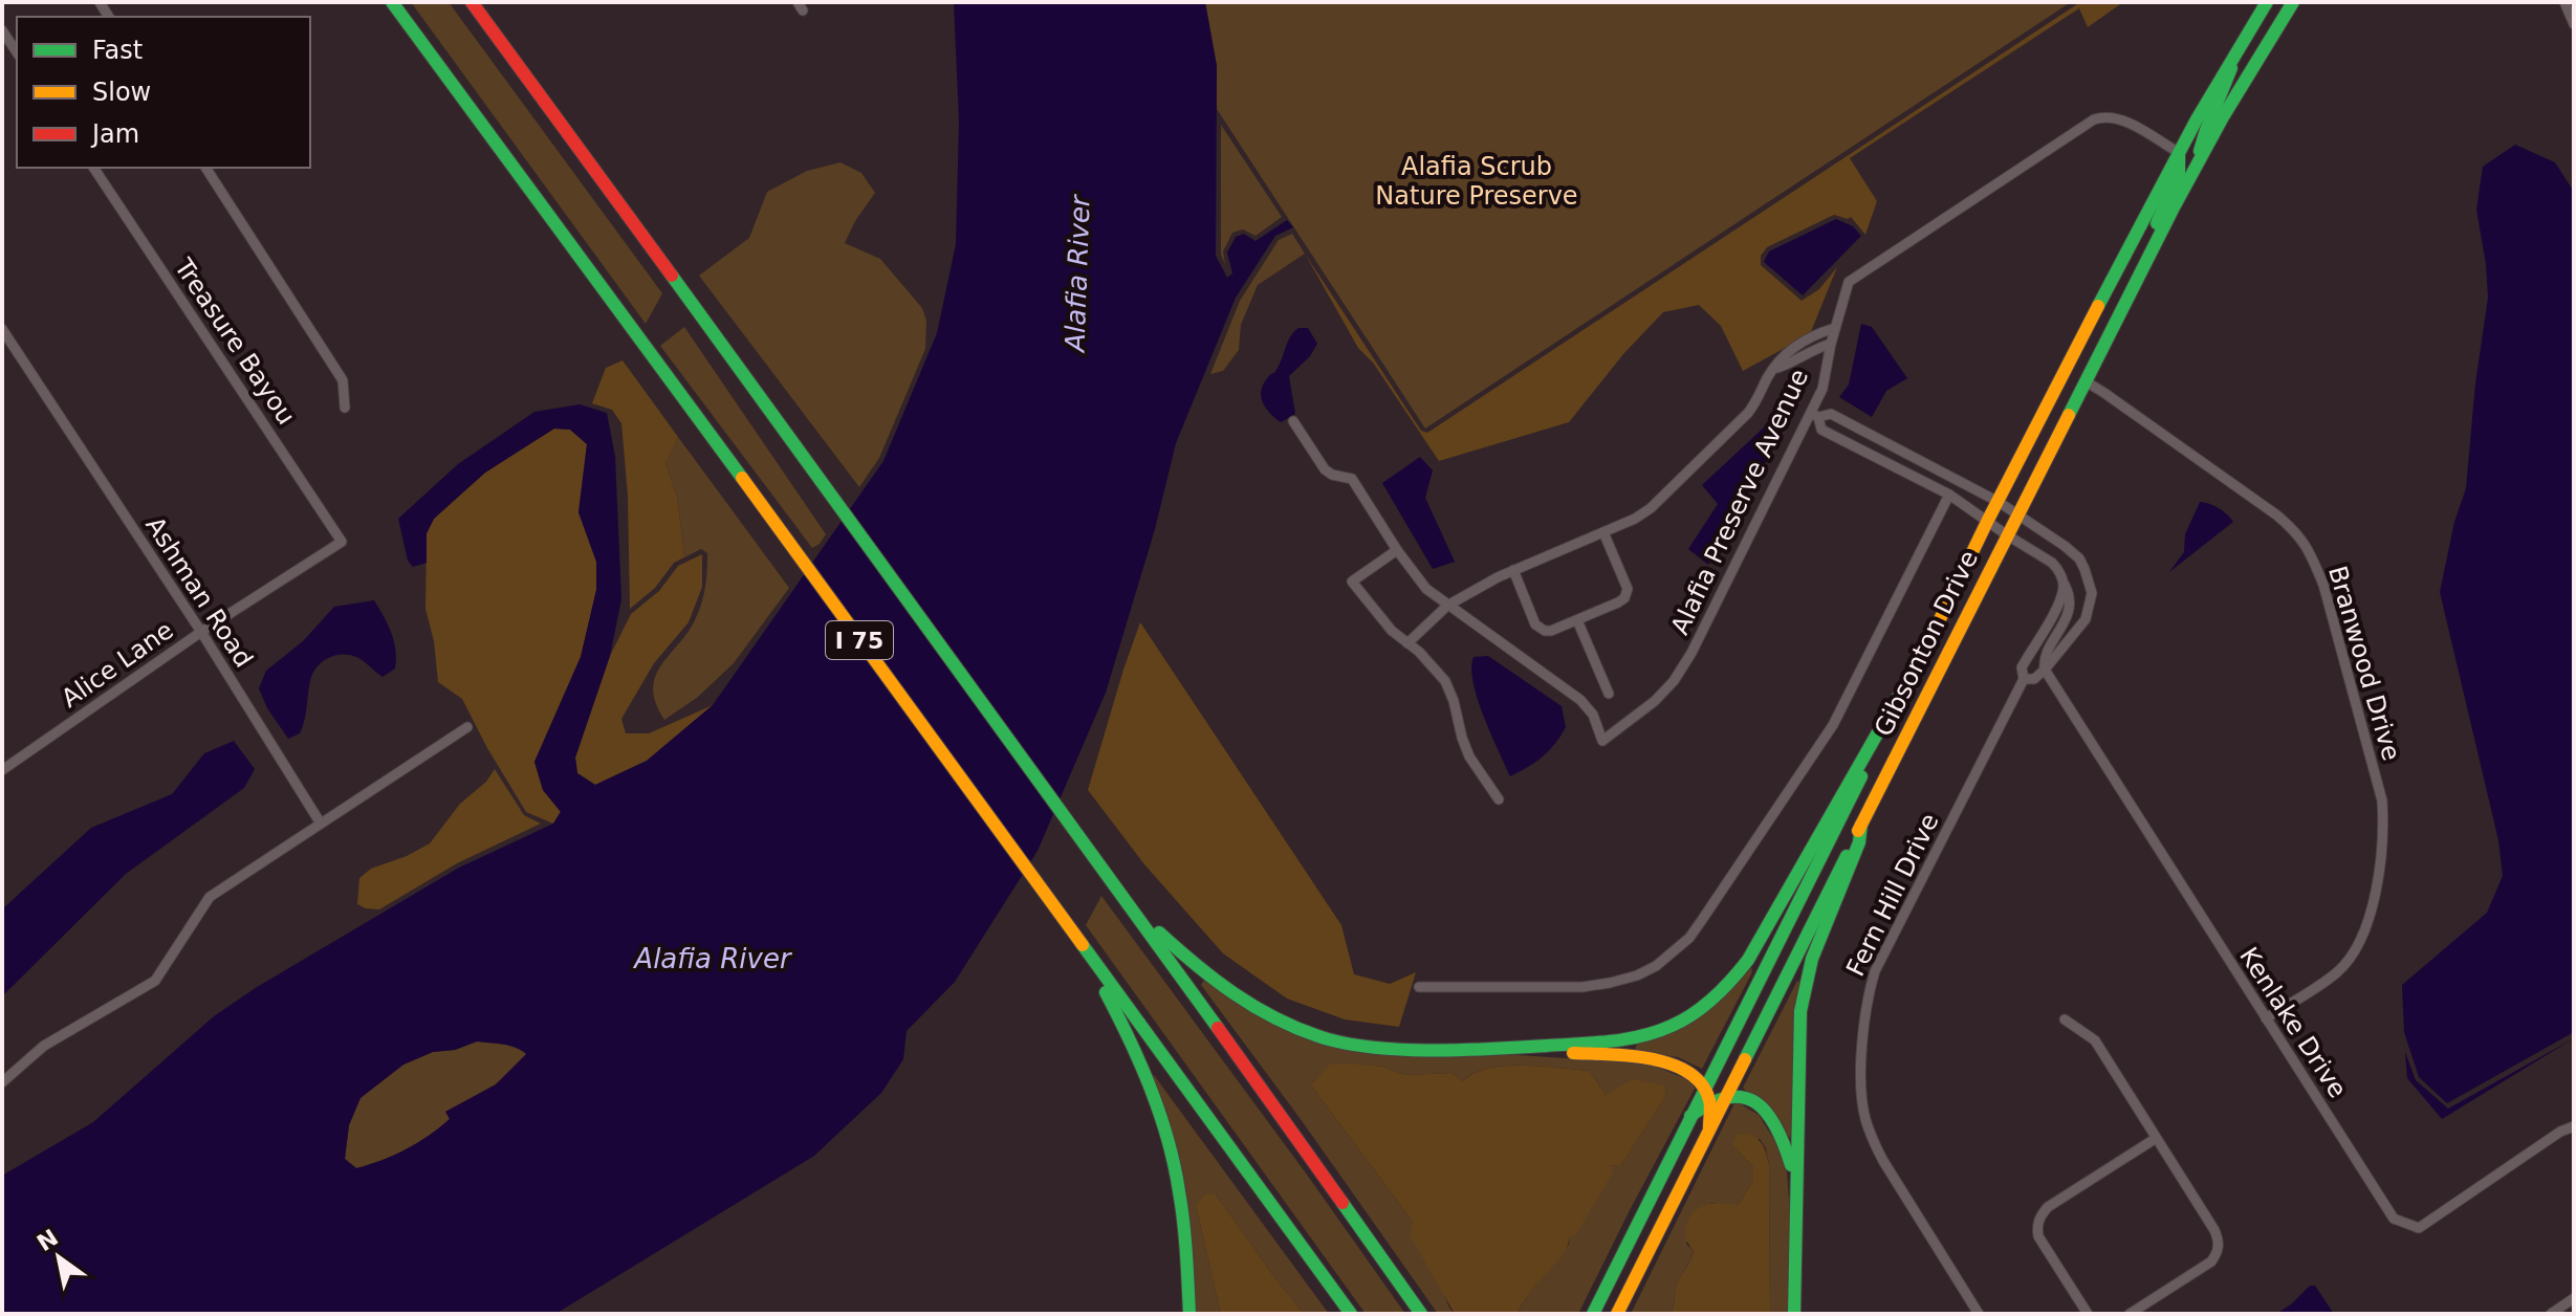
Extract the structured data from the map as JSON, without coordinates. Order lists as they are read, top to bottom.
{
  "streets": {
    "main road": ["I 75", "Gibsonton Drive"],
    "street": [
      "Treasure Bayou",
      "Alafia Preserve Avenue",
      "Ashman Road",
      "Branwood Drive",
      "Alice Lane",
      "Fern Hill Drive",
      "Kenlake Drive"
    ]
  },
  "crossings": [
    ["Treasure Bayou", "Alice Lane"],
    ["Alafia Preserve Avenue", "Gibsonton Drive"],
    ["Ashman Road", "Alice Lane"],
    ["Gibsonton Drive", "Branwood Drive"],
    ["Branwood Drive", "Kenlake Drive"]
  ],
  "water": ["Alafia River"],
  "parks": ["Alafia Scrub Nature Preserve"],
  "legend": ["Fast", "Slow", "Jam"],
  "north": "top left"
}
